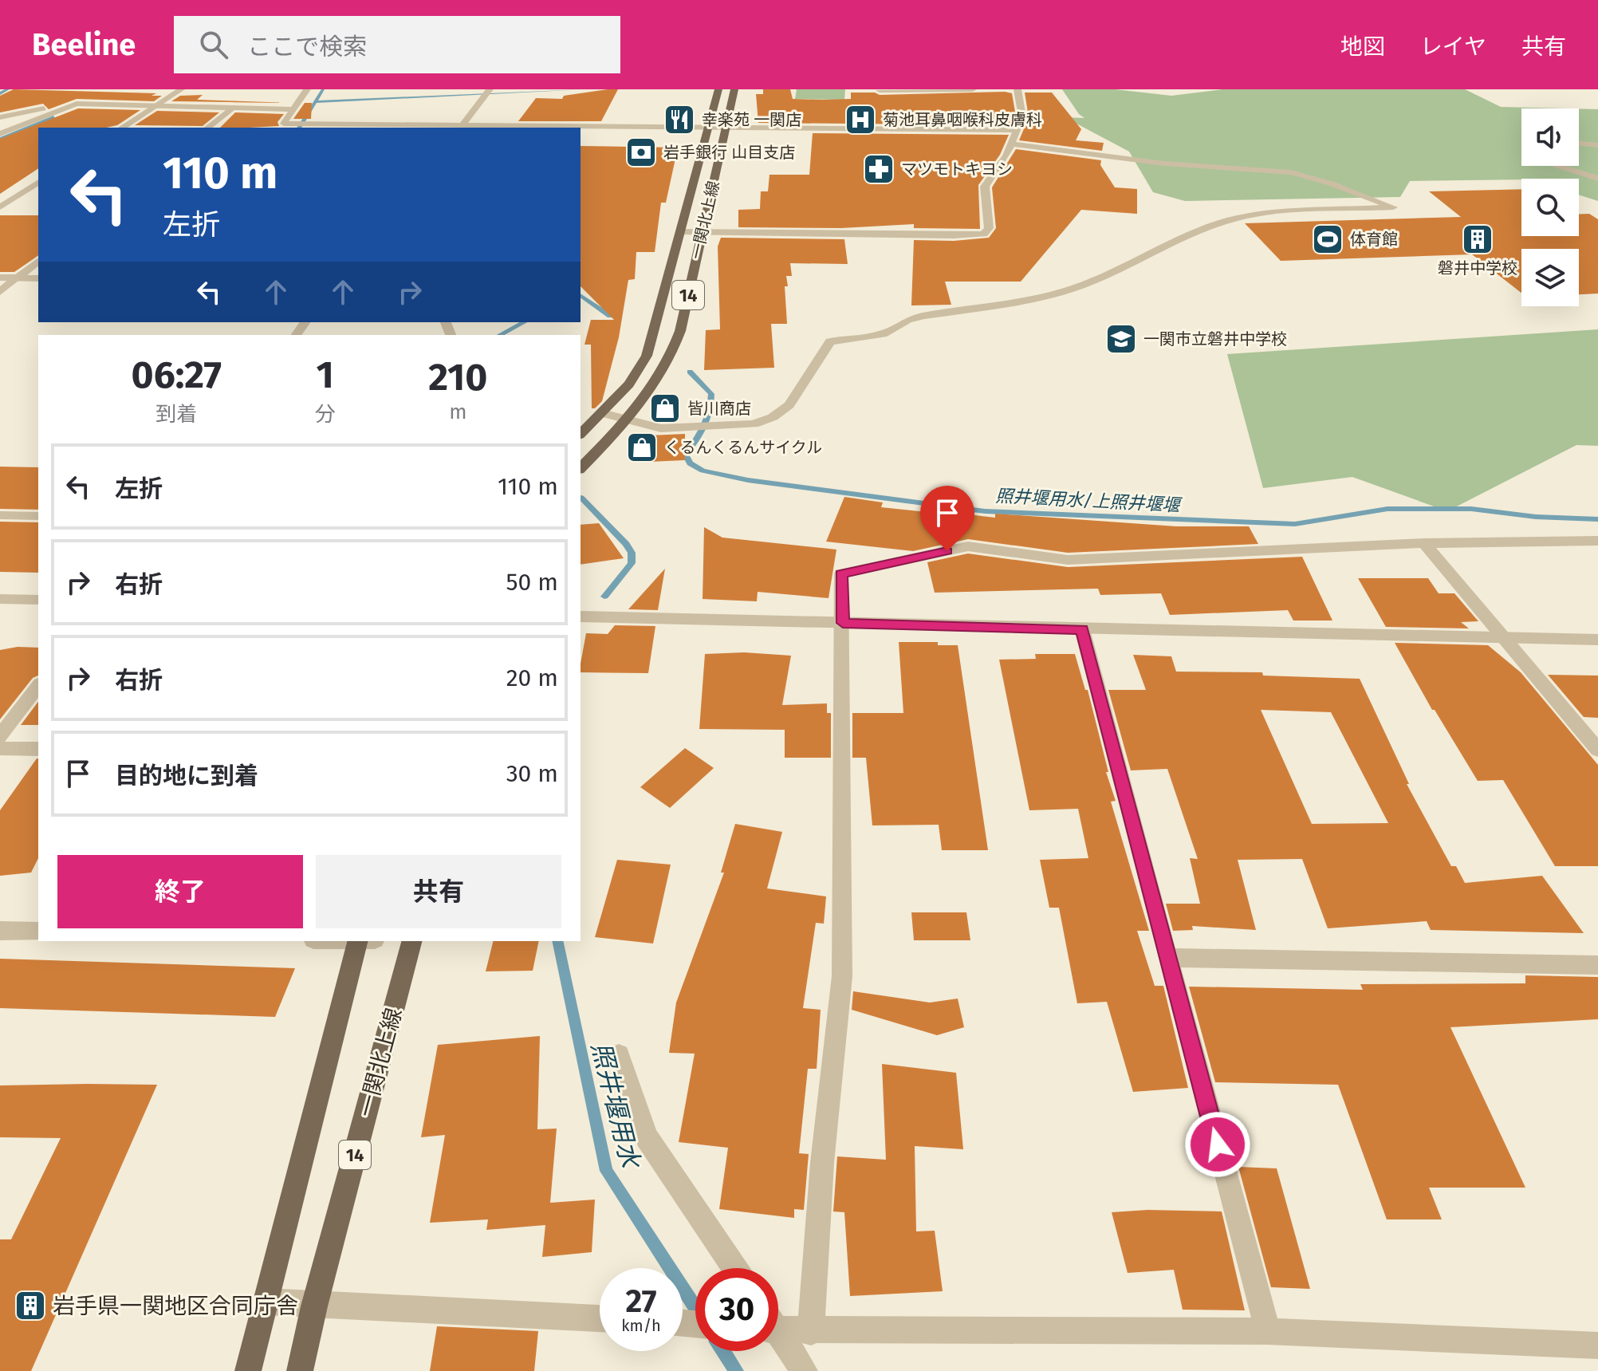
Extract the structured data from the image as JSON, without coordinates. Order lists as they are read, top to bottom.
{
  "streets": {
    "main road": ["一関北上線", "14"]
  },
  "water": ["照井堰用水/上照井堰堰", "照井堰用水"],
  "places": {
    "restaurant": ["幸楽苑 一関店"],
    "hospital": ["菊池耳鼻咽喉科皮膚科"],
    "bank": ["岩手銀行 山目支店"],
    "pharmacy": ["マツモトキヨシ"],
    "sports": ["体育館"],
    "building": ["磐井中学校", "岩手県一関地区合同庁舎"],
    "school or university": ["一関市立磐井中学校"],
    "shop": ["皆川商店", "くるんくるんサイクル"]
  },
  "page": {
    "header": "Beeline",
    "search": "ここで検索",
    "nav": ["地図", "レイヤ", "共有"],
    "turn": ["110 m", "左折"],
    "eta": [
      "06:27",
      "到着",
      "1",
      "分",
      "210",
      "m"
    ],
    "list": [
      {
        "name": "左折",
        "value": "110 m"
      },
      {
        "name": "右折",
        "value": "50 m"
      },
      {
        "name": "右折",
        "value": "20 m"
      },
      {
        "name": "目的地に到着",
        "value": "30 m"
      }
    ],
    "buttons": ["終了", "共有"],
    "speed": "27 km/h",
    "limit": "30"
  }
}
